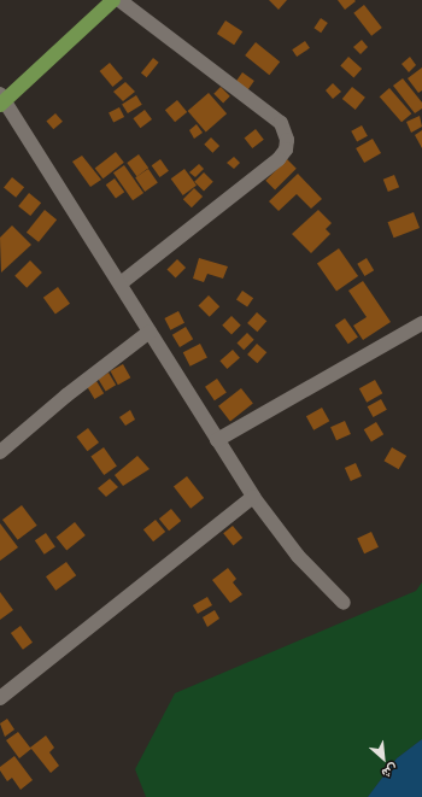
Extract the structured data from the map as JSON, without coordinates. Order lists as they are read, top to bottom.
{
  "north": "bottom right"
}
